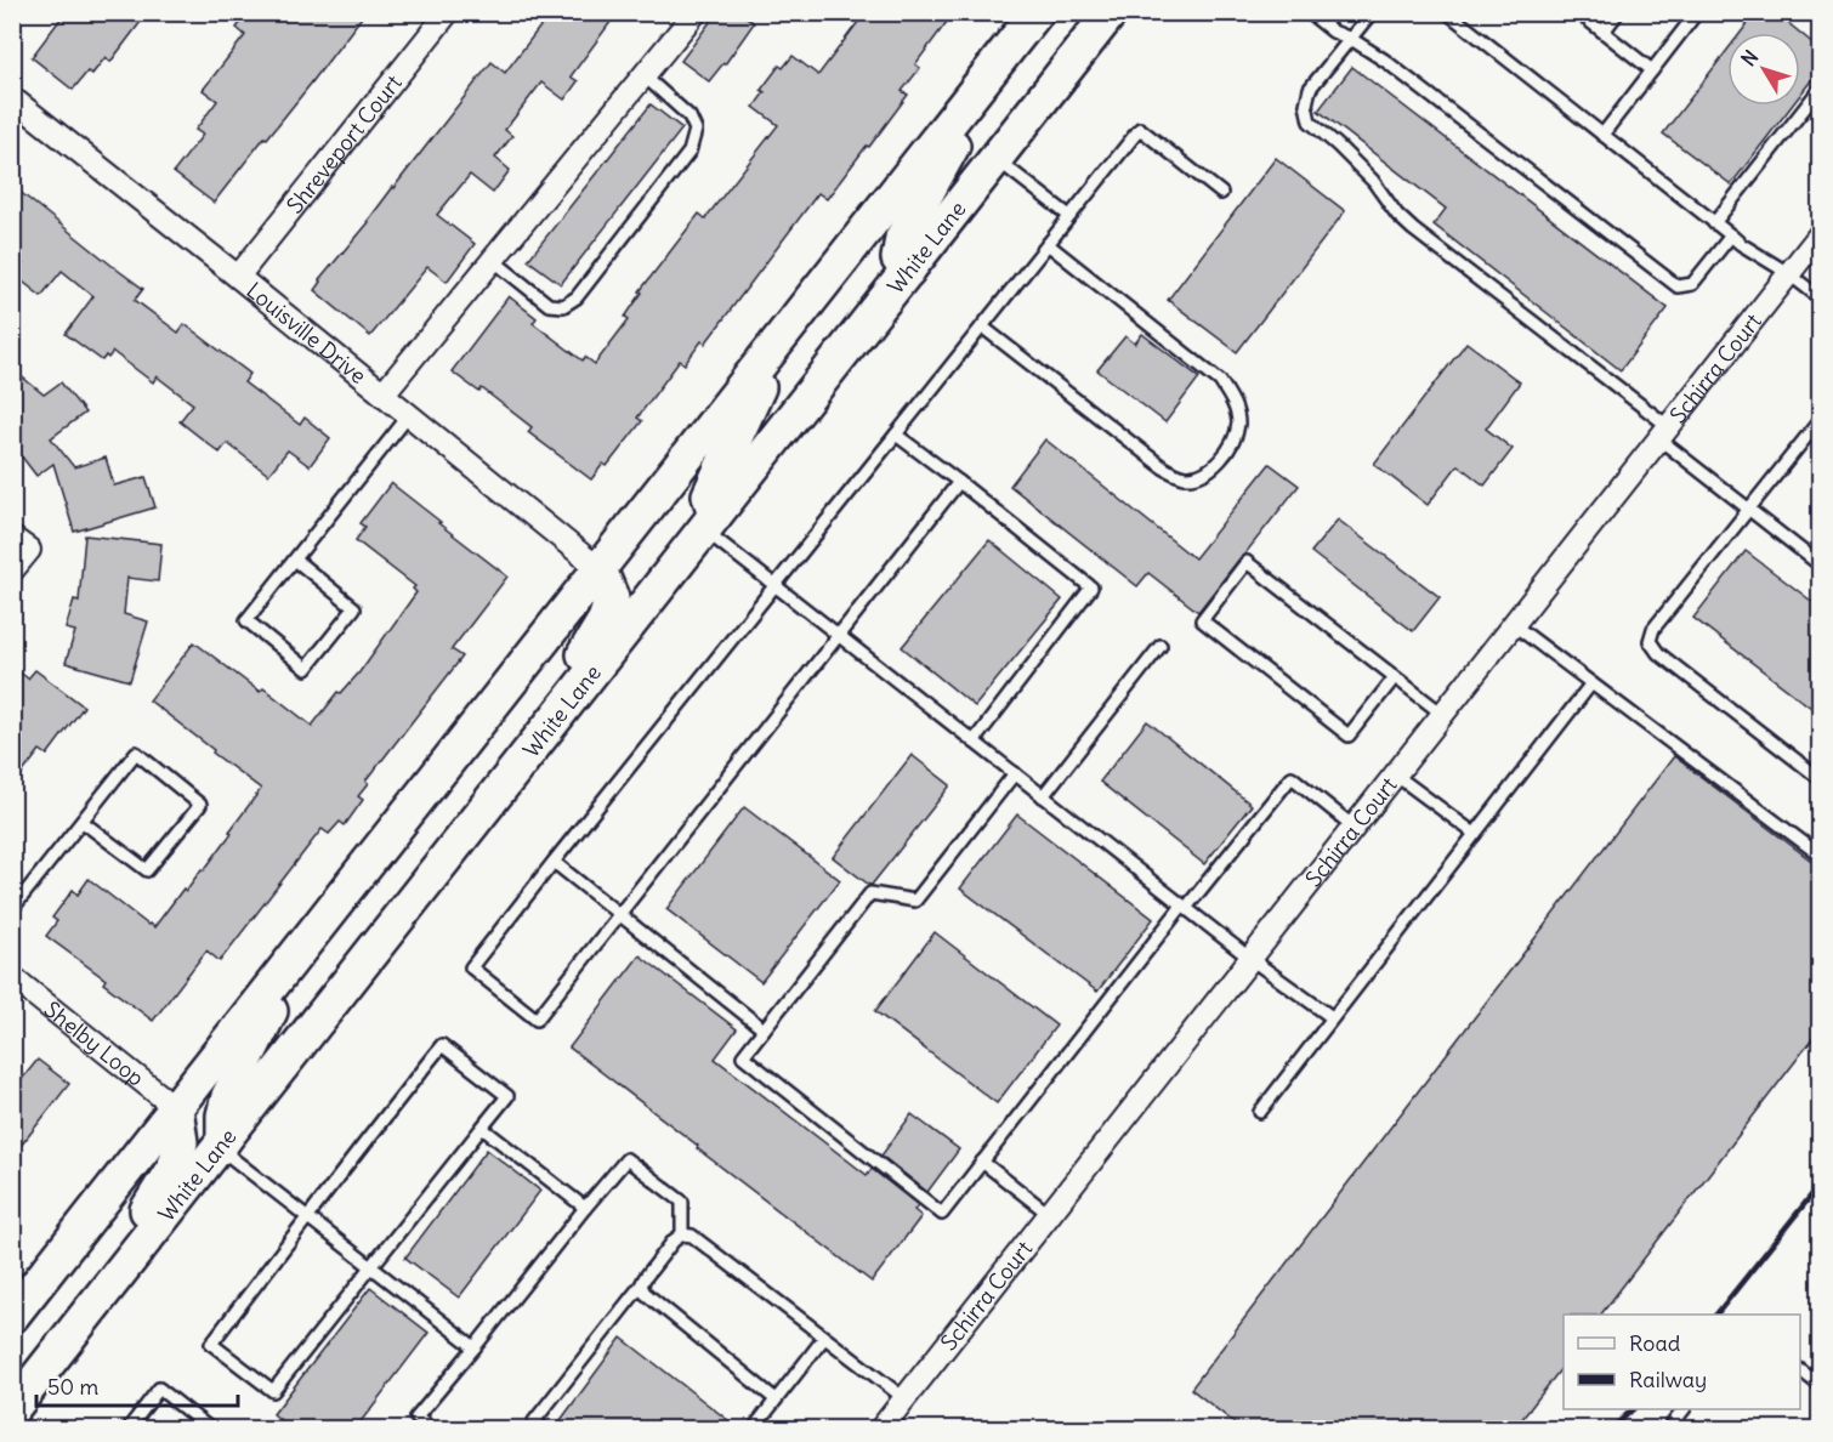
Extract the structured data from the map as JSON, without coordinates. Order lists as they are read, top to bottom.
{
  "streets": {
    "main road": ["White Lane"],
    "street": [
      "Shreveport Court",
      "Louisville Drive",
      "Schirra Court",
      "Shelby Loop"
    ]
  },
  "crossings": [
    ["Shreveport Court", "Louisville Drive"]
  ],
  "legend": ["Road", "Railway"],
  "scale_bar": "50 m",
  "north": "top left"
}
